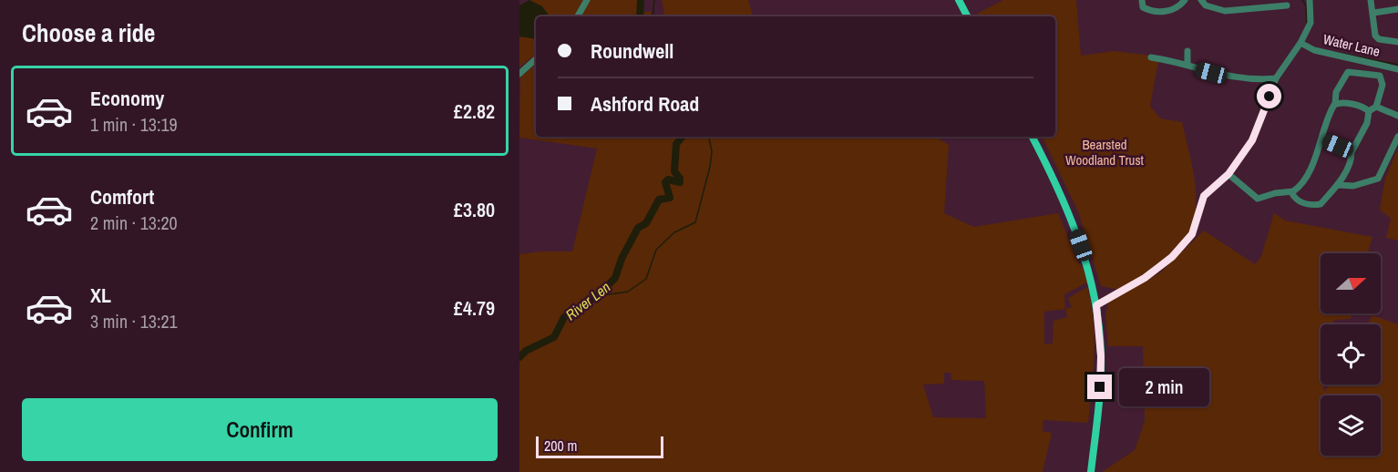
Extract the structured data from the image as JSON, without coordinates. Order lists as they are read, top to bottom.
{
  "streets": {
    "street": ["Water Lane"]
  },
  "water": ["River Len"],
  "parks": ["Bearsted Woodland Trust"],
  "scale_bar": "200 m",
  "north": "right",
  "page": {
    "heading": "Choose a ride",
    "banner": ["Roundwell", "Ashford Road"],
    "list": [
      {
        "name": "Economy",
        "note": "1 min · 13:19",
        "value": "£2.82"
      },
      {
        "name": "Comfort",
        "note": "2 min · 13:20",
        "value": "£3.80"
      },
      {
        "name": "XL",
        "note": "3 min · 13:21",
        "value": "£4.79"
      }
    ],
    "bubble": "2 min",
    "buttons": "Confirm",
    "scale": "200 m"
  }
}
